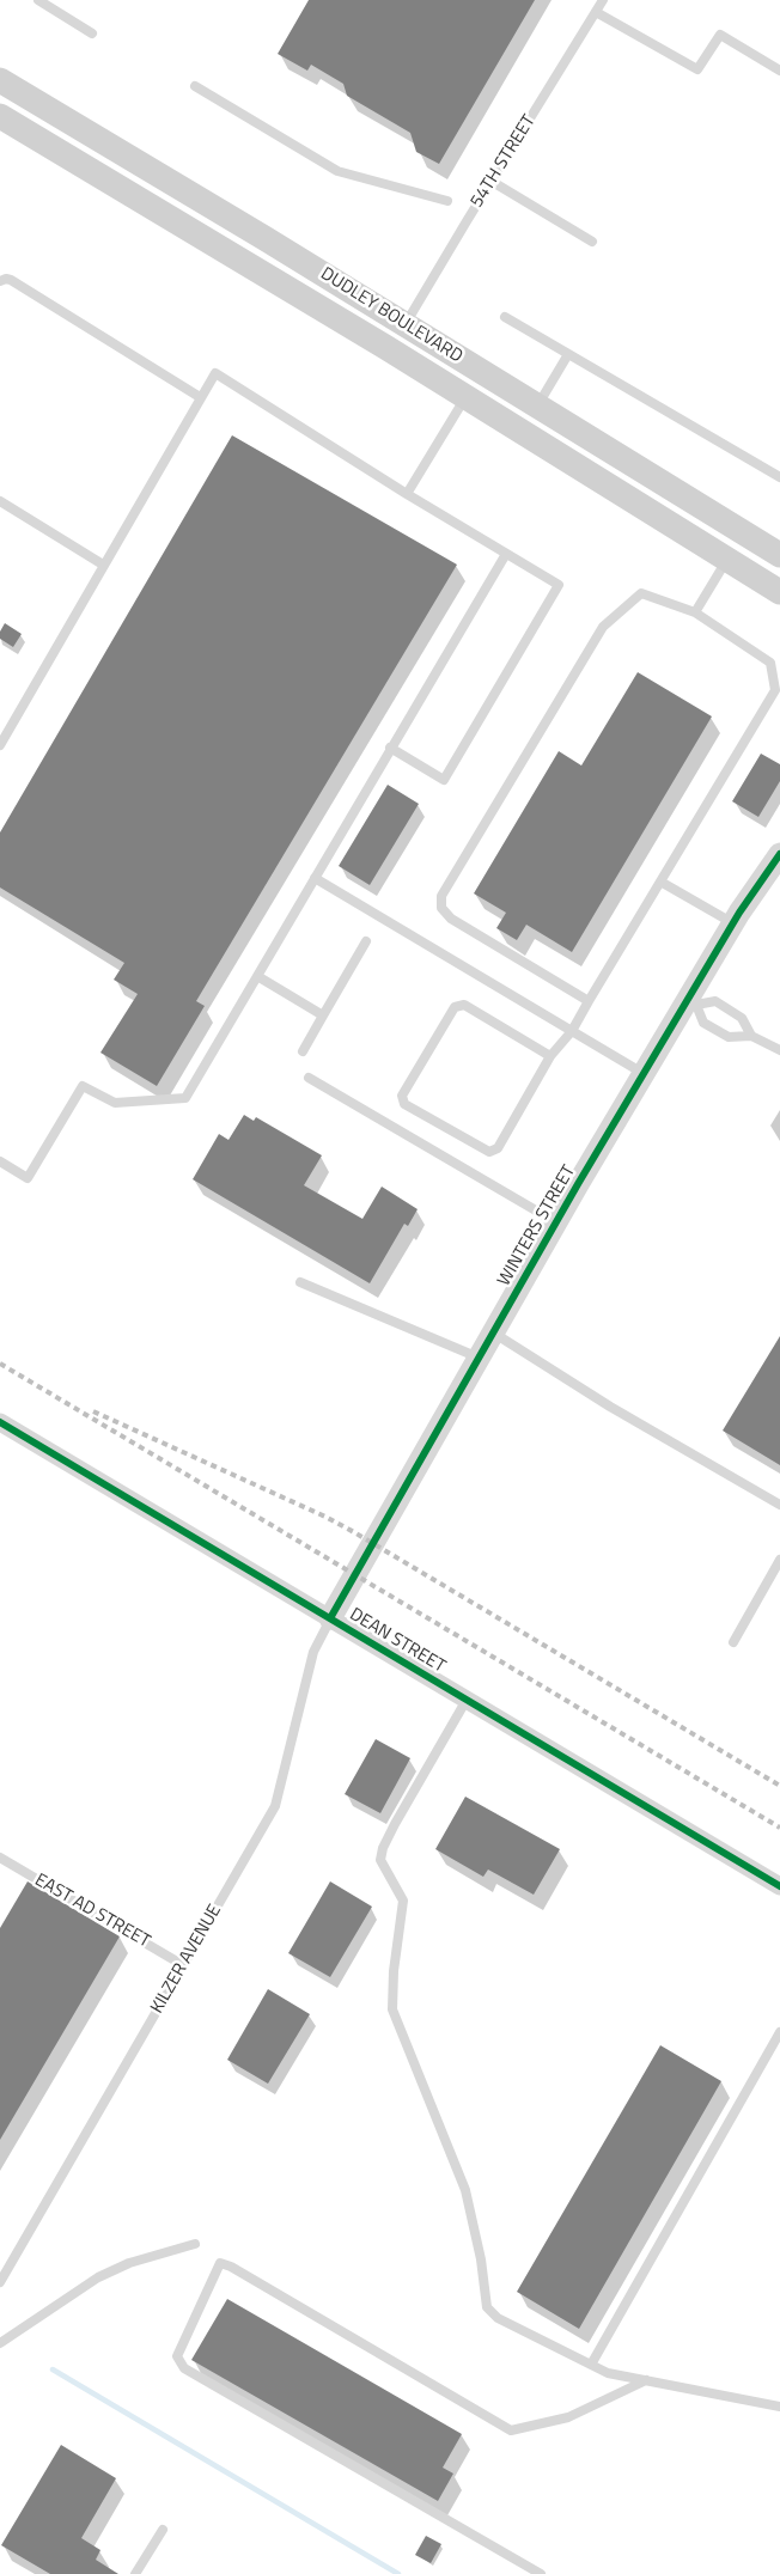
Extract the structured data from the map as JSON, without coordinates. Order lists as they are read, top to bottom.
{
  "streets": {
    "main road": ["DUDLEY BOULEVARD"],
    "street": ["WINTERS STREET", "DEAN STREET"],
    "lane": ["54TH STREET", "EAST AD STREET", "KILZER AVENUE"]
  },
  "crossings": [
    ["54TH STREET", "DUDLEY BOULEVARD"],
    ["WINTERS STREET", "DEAN STREET"],
    ["WINTERS STREET", "KILZER AVENUE"],
    ["DEAN STREET", "KILZER AVENUE"],
    ["EAST AD STREET", "KILZER AVENUE"]
  ]
}
